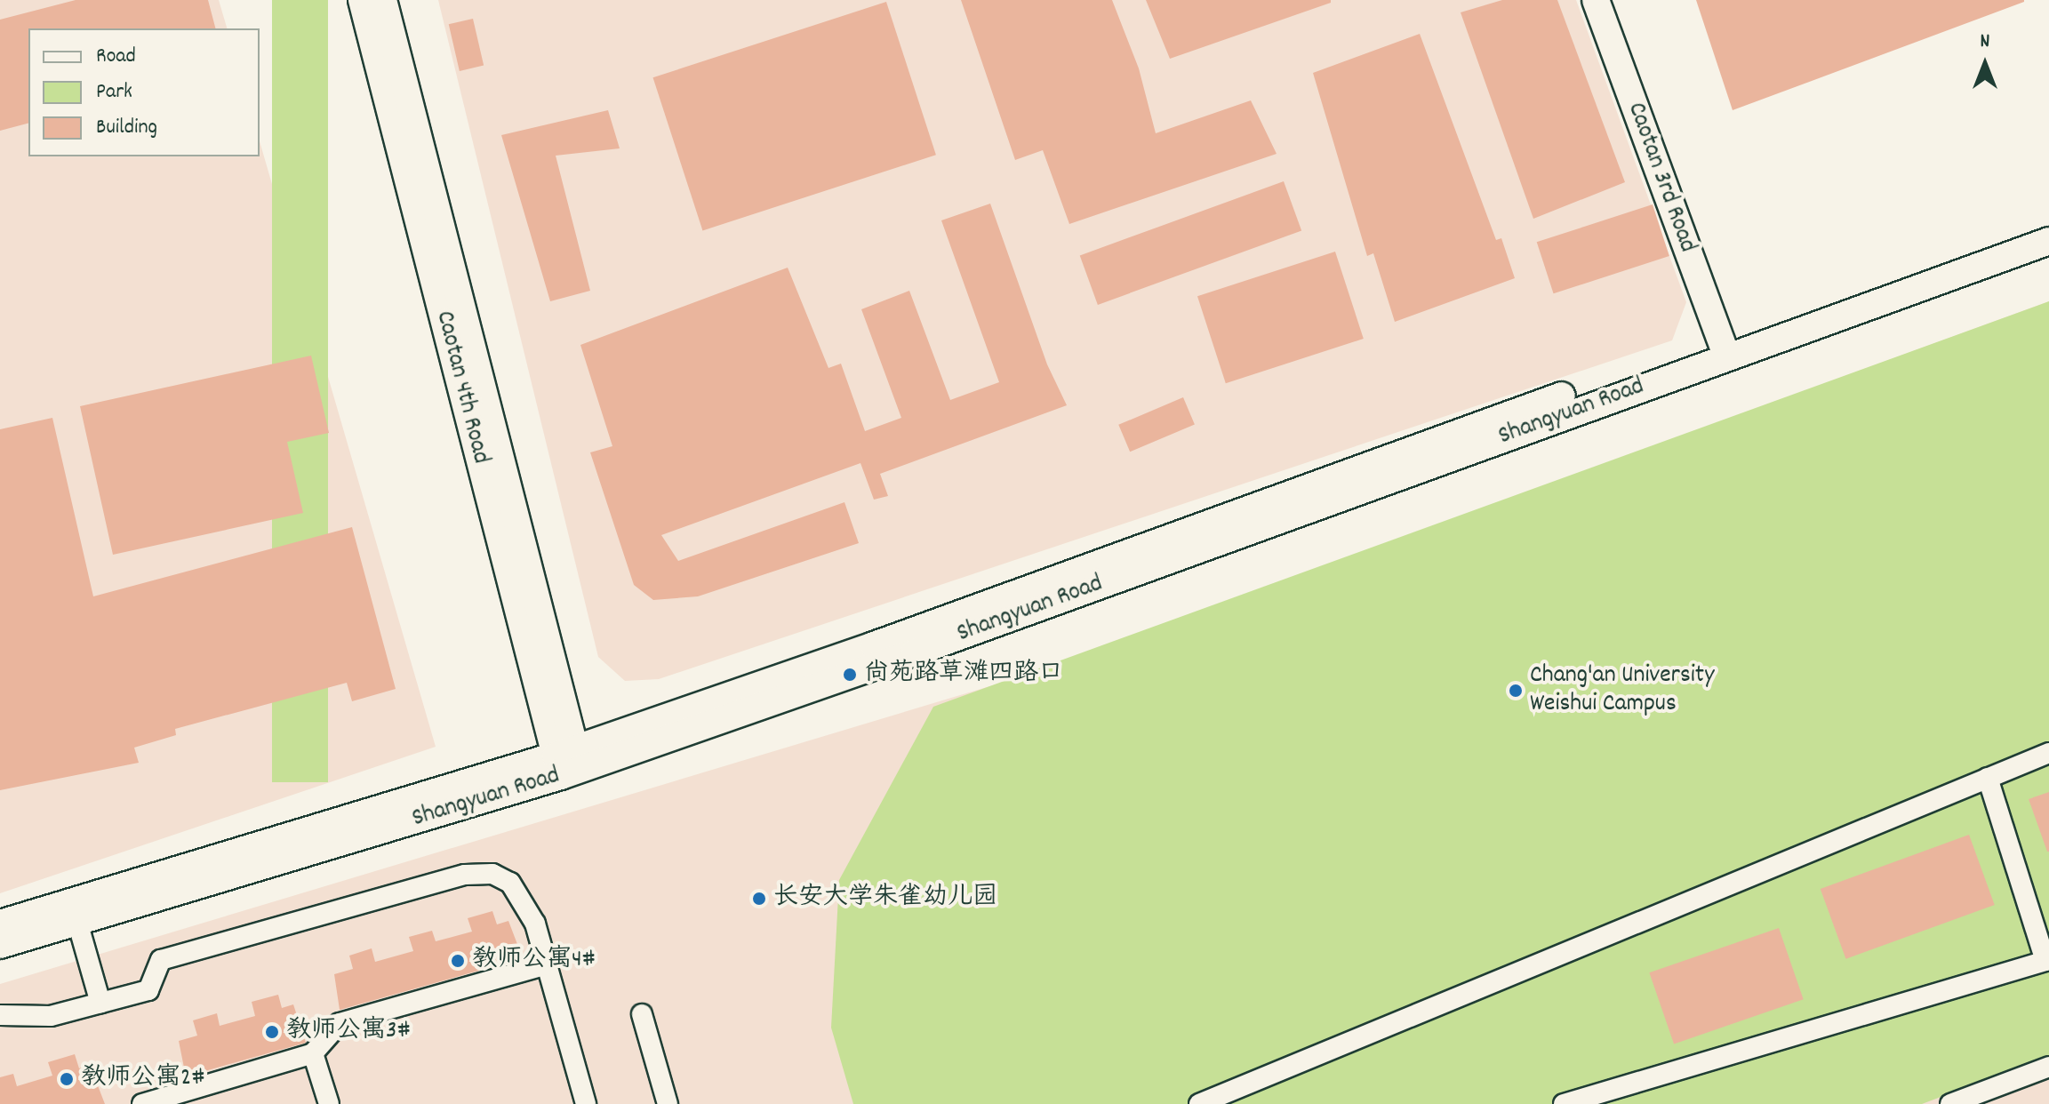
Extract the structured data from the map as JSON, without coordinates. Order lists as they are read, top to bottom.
{
  "streets": {
    "main road": ["Caotan 3rd Road", "Caotan 4th Road", "Shangyuan Road"]
  },
  "crossings": [
    ["Caotan 3rd Road", "Shangyuan Road"],
    ["Caotan 4th Road", "Shangyuan Road"]
  ],
  "places": [
    "尚苑路草滩四路口",
    "Chang'an University Weishui Campus",
    "长安大学朱雀幼儿园",
    "教师公寓4#",
    "教师公寓3#",
    "教师公寓2#"
  ],
  "legend": ["Road", "Park", "Building"],
  "north": "top"
}
